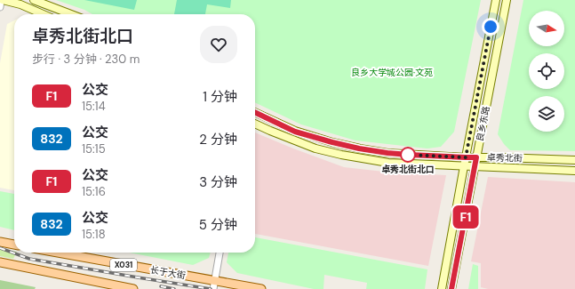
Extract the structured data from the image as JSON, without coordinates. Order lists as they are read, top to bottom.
{
  "streets": {
    "main road": [
      "良乡东路",
      "卓秀北街",
      "X031",
      "长于大街"
    ]
  },
  "crossings": [
    ["良乡东路", "卓秀北街"]
  ],
  "parks": ["良乡大学城公园·文苑"],
  "places": ["卓秀北街北口"],
  "lines": ["bus line F1"],
  "north": "right",
  "page": {
    "on_map": "F1",
    "heading": ["卓秀北街北口", "步行 · 3 分钟 · 230 m"],
    "list": [
      {
        "mark": "F1",
        "name": "公交",
        "note": "15:14",
        "value": "1 分钟"
      },
      {
        "mark": "832",
        "name": "公交",
        "note": "15:15",
        "value": "2 分钟"
      },
      {
        "mark": "F1",
        "name": "公交",
        "note": "15:16",
        "value": "3 分钟"
      },
      {
        "mark": "832",
        "name": "公交",
        "note": "15:18",
        "value": "5 分钟"
      }
    ]
  }
}
